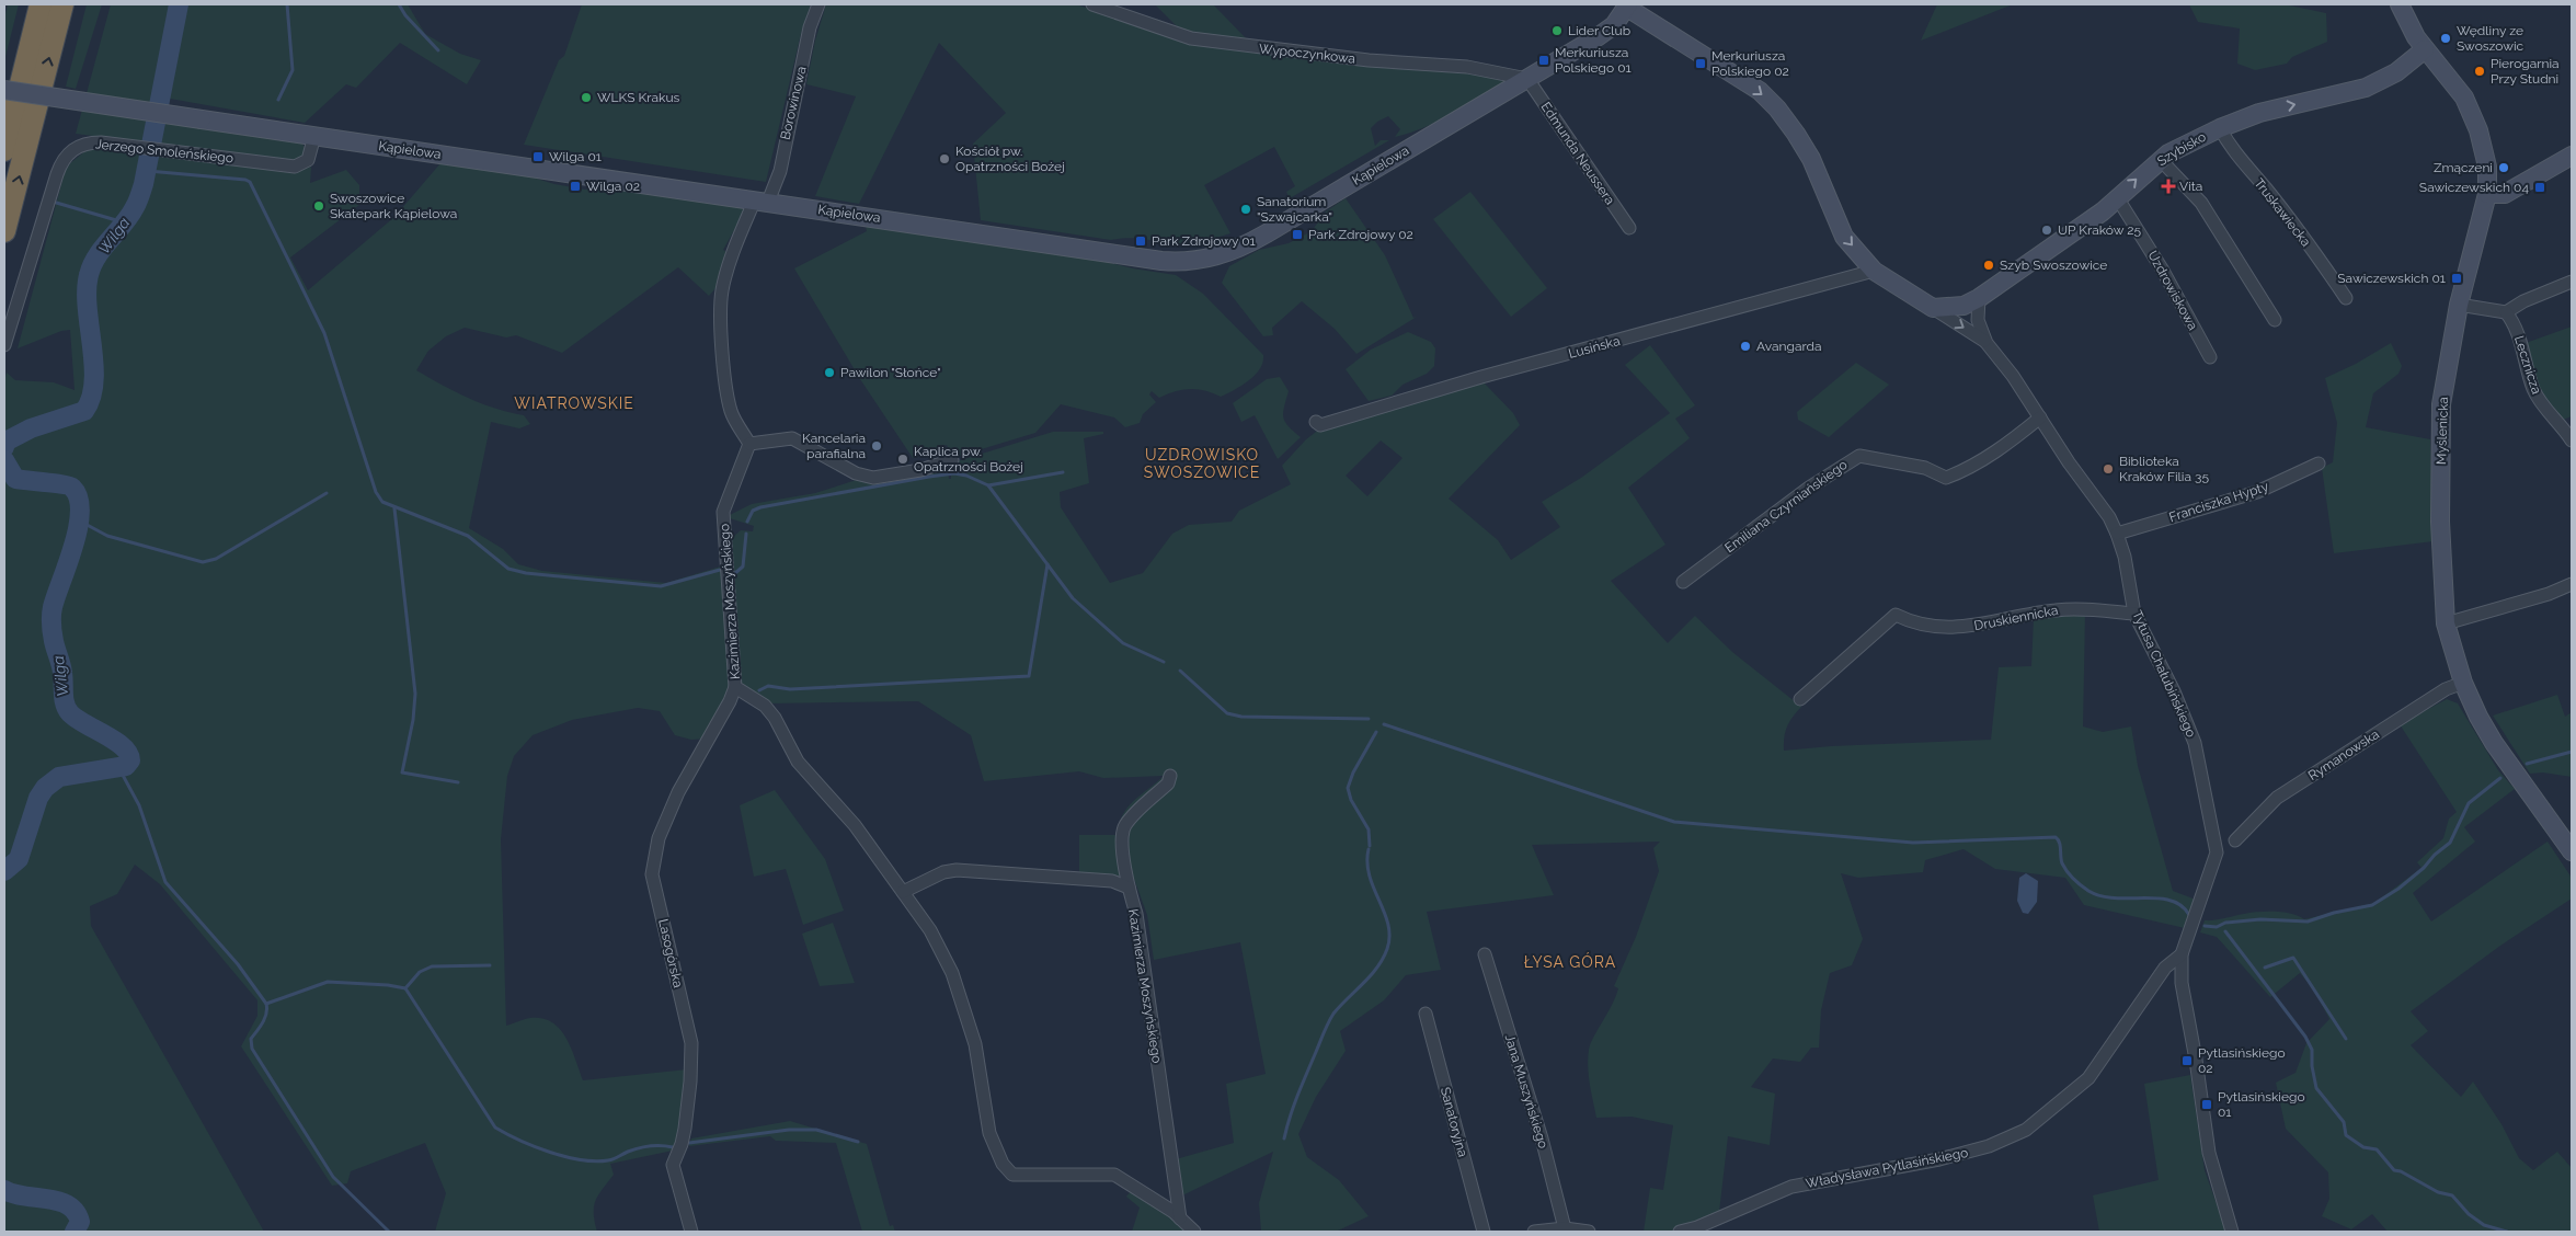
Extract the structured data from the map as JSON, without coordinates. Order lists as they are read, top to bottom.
{
  "streets": {
    "street": [
      "Wypoczynkowa",
      "Borowinowa",
      "Szybisko",
      "Kąpielowa",
      "Jerzego Smoleńskiego",
      "Edmunda Neussera",
      "Truskawiecka",
      "Uzdrowiskowa",
      "Lusińska",
      "Lecznicza",
      "Myślenicka",
      "Franciszka Hypty",
      "Emiliana Czyrniańskiego",
      "Kazimierza Moszyńskiego",
      "Druskiennicka",
      "Tytusa Chałubińskiego",
      "Rymanowska",
      "Lasogórska",
      "Jana Muszyńskiego",
      "Sanatoryjna",
      "Władysława Pytlasińskiego"
    ]
  },
  "crossings": [
    ["Wypoczynkowa", "Kąpielowa"],
    ["Wypoczynkowa", "Edmunda Neussera"],
    ["Borowinowa", "Kąpielowa"],
    ["Szybisko", "Truskawiecka"],
    ["Szybisko", "Uzdrowiskowa"],
    ["Szybisko", "Myślenicka"],
    ["Szybisko", "Tytusa Chałubińskiego"],
    ["Kąpielowa", "Jerzego Smoleńskiego"],
    ["Kąpielowa", "Edmunda Neussera"],
    ["Kąpielowa", "Tytusa Chałubińskiego"],
    ["Lusińska", "Tytusa Chałubińskiego"],
    ["Myślenicka", "Rymanowska"],
    ["Franciszka Hypty", "Tytusa Chałubińskiego"],
    ["Emiliana Czyrniańskiego", "Tytusa Chałubińskiego"],
    ["Kazimierza Moszyńskiego", "Lasogórska"],
    ["Druskiennicka", "Tytusa Chałubińskiego"],
    ["Tytusa Chałubińskiego", "Władysława Pytlasińskiego"]
  ],
  "one_way": ["Szybisko"],
  "districts": ["WIATROWSKIE", "UZDROWISKO SWOSZOWICE", "ŁYSA GÓRA"],
  "water": ["Wilga"],
  "places": {
    "other": [
      "Lider Club",
      "Wędliny ze Swoszowic",
      "Pierogarnia Przy Studni",
      "WLKS Krakus",
      "Kościół pw. Opatrzności Bożej",
      "Zmączeni",
      "Swoszowice Skatepark Kąpielowa",
      "Sanatorium \"Szwajcarka\"",
      "UP Kraków 25",
      "Szyb Swoszowice",
      "Avangarda",
      "Pawilon \"Słońce\"",
      "Kancelaria parafialna",
      "Kaplica pw. Opatrzności Bożej",
      "Biblioteka Kraków Filia 35"
    ],
    "transit": [
      "Merkuriusza Polskiego 01",
      "Merkuriusza Polskiego 02",
      "Wilga 01",
      "Wilga 02",
      "Sawiczewskich 04",
      "Park Zdrojowy 02",
      "Park Zdrojowy 01",
      "Sawiczewskich 01",
      "Pytlasińskiego 02",
      "Pytlasińskiego 01"
    ],
    "health": ["Vita"]
  }
}
